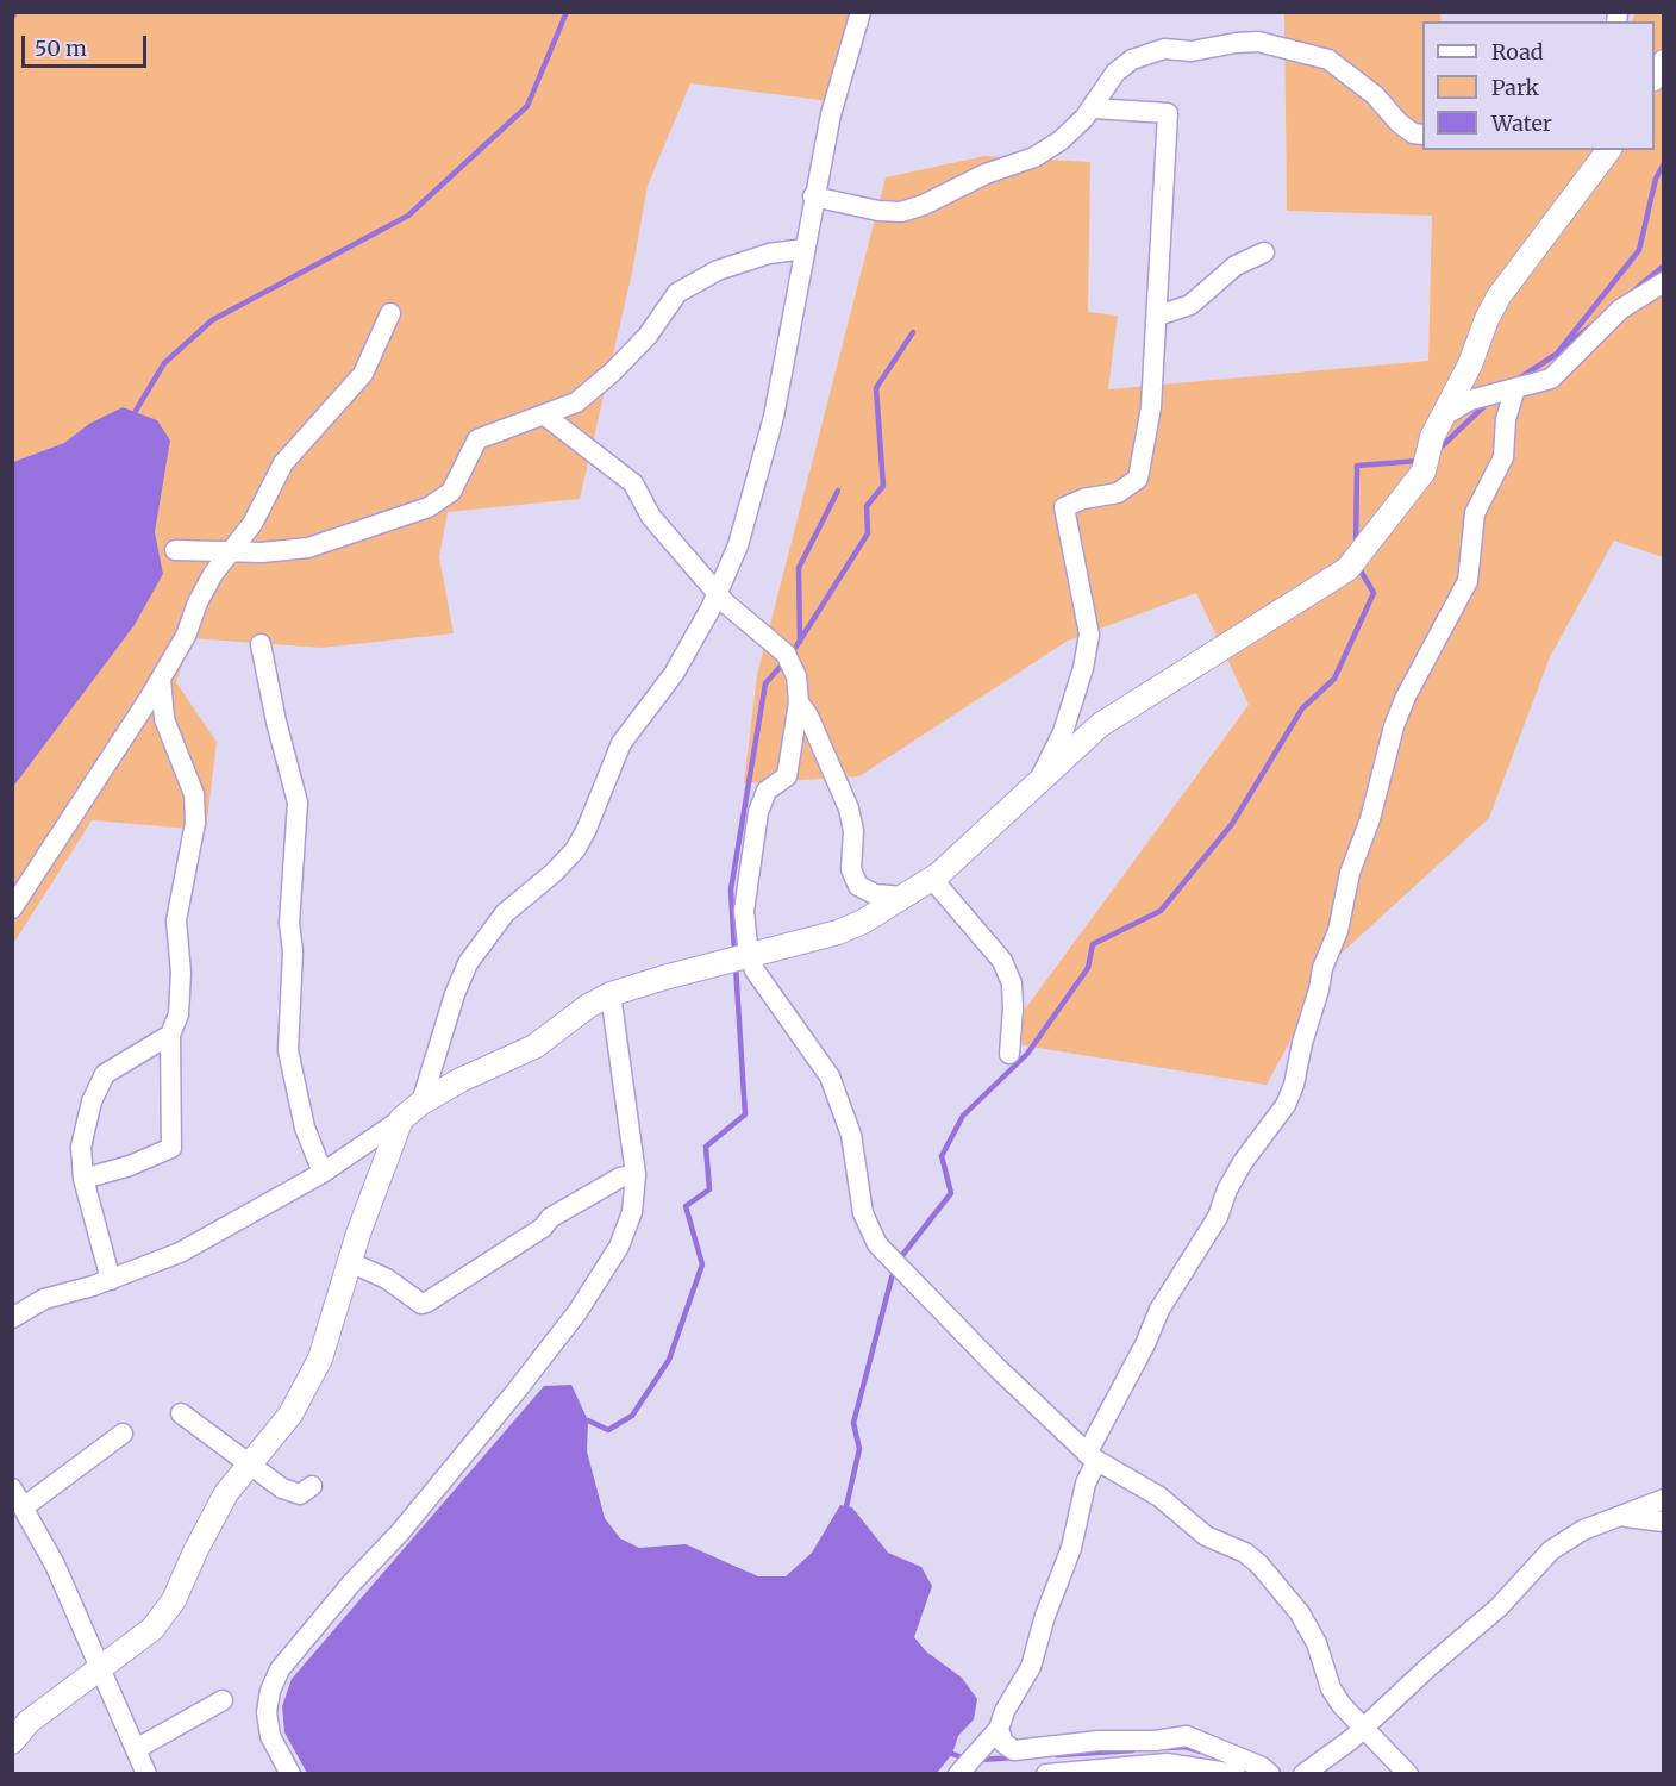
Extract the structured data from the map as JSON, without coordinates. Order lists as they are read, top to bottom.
{
  "legend": ["Road", "Park", "Water"],
  "scale_bar": "50 m"
}
